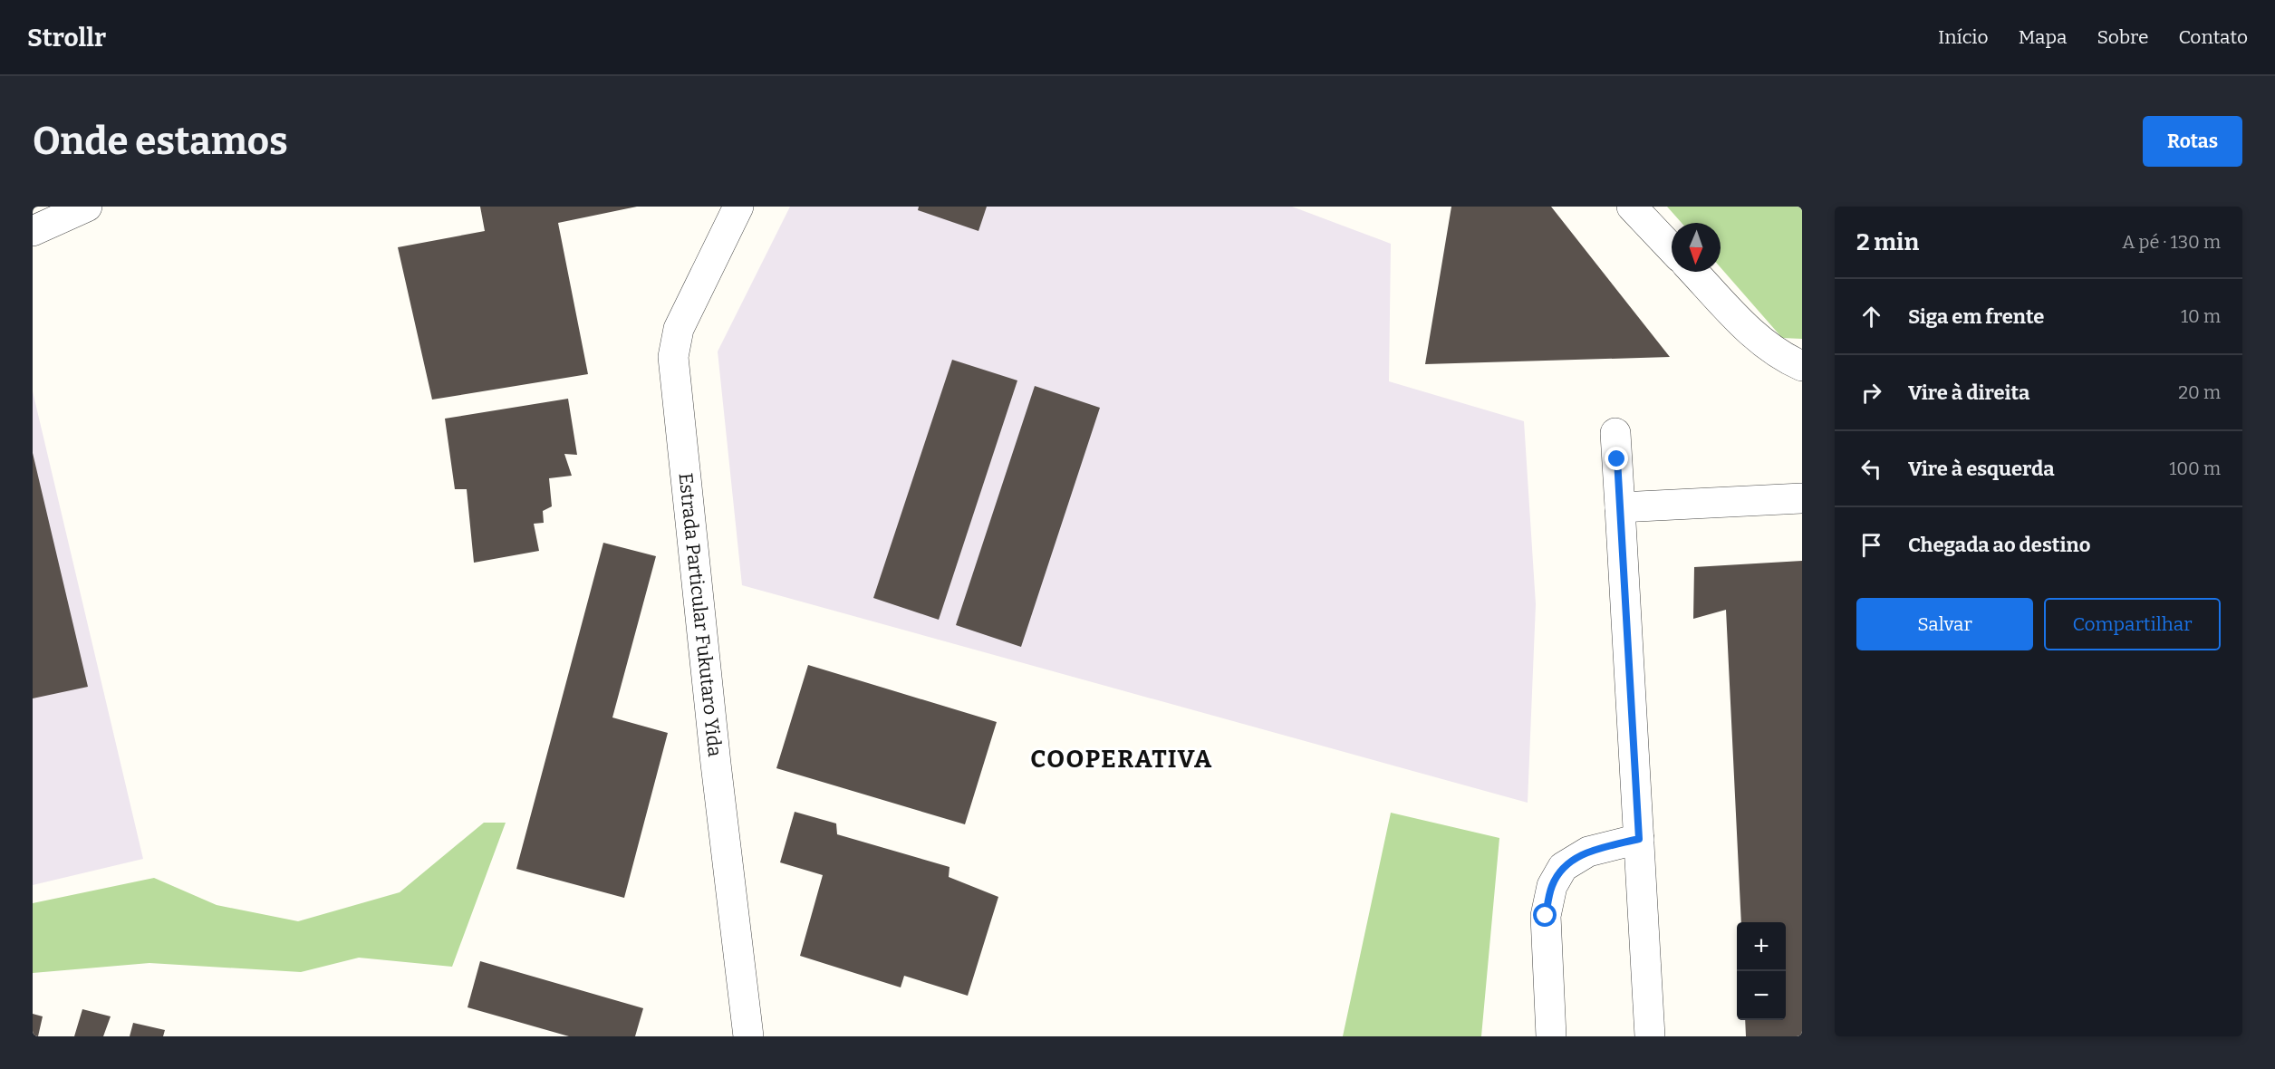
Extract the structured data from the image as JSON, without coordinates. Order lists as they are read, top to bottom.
{
  "streets": {
    "street": ["Estrada Particular Fukutaro Yida"]
  },
  "districts": ["COOPERATIVA"],
  "north": "bottom",
  "page": {
    "header": "Strollr",
    "nav": [
      "Início",
      "Mapa",
      "Sobre",
      "Contato"
    ],
    "buttons": [
      "Rotas",
      ["Salvar", "Compartilhar"]
    ],
    "title": "Onde estamos",
    "heading": ["2 min", "A pé · 130 m"],
    "list": [
      ["Siga em frente", "10 m"],
      ["Vire à direita", "20 m"],
      ["Vire à esquerda", "100 m"],
      "Chegada ao destino"
    ],
    "map_buttons": ["+", "−"]
  }
}
